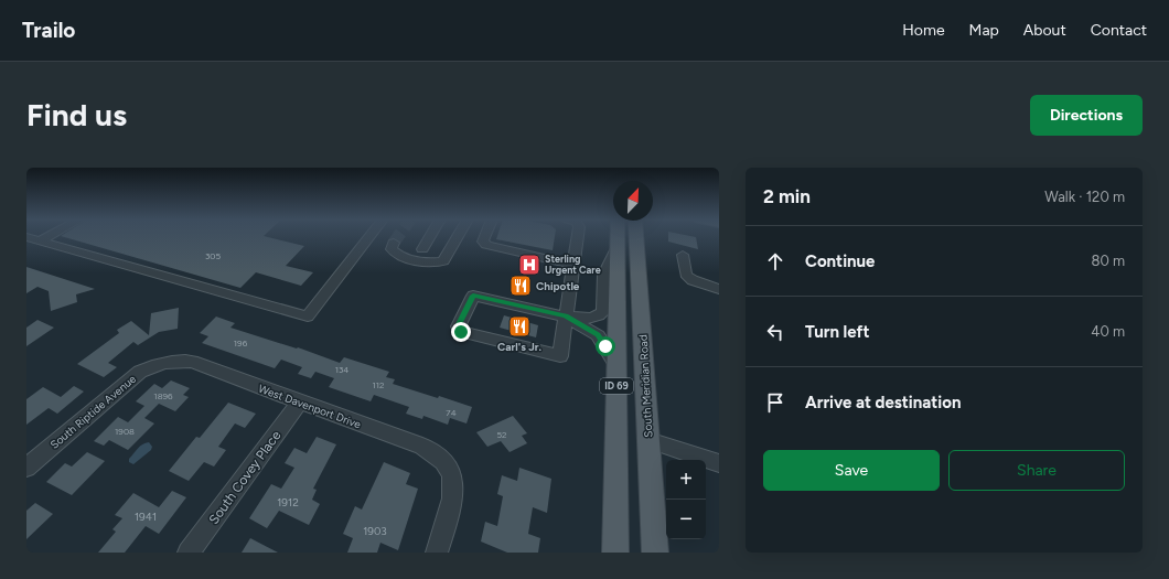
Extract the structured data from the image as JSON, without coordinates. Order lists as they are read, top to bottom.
{
  "streets": {
    "main road": ["ID 69", "South Meridian Road"],
    "street": ["West Davenport Drive", "South Riptide Avenue", "South Covey Place"]
  },
  "crossings": [
    ["West Davenport Drive", "South Riptide Avenue"],
    ["West Davenport Drive", "South Covey Place"]
  ],
  "places": {
    "hospital": ["Sterling Urgent Care"],
    "restaurant": ["Chipotle", "Carl's Jr."]
  },
  "house_numbers": [
    "305",
    "196",
    "134",
    "112",
    "1896",
    "74",
    "1908",
    "52",
    "1912",
    "1941",
    "1903"
  ],
  "north": "top right",
  "page": {
    "header": "Trailo",
    "nav": [
      "Home",
      "Map",
      "About",
      "Contact"
    ],
    "buttons": [
      "Directions",
      ["Save", "Share"]
    ],
    "title": "Find us",
    "heading": ["2 min", "Walk · 120 m"],
    "list": [
      ["Continue", "80 m"],
      ["Turn left", "40 m"],
      "Arrive at destination"
    ],
    "map_buttons": ["+", "−"]
  }
}
